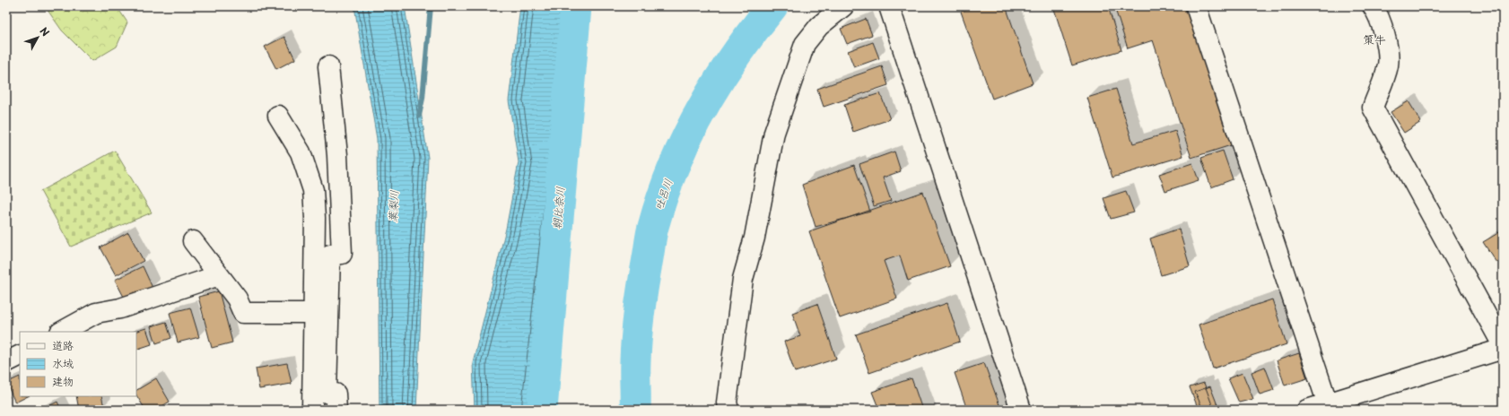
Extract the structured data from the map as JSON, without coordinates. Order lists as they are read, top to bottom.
{
  "districts": ["策牛"],
  "water": ["吐呂川", "葉梨川", "朝比奈川"],
  "legend": ["道路", "水域", "建物"],
  "north": "top right"
}
